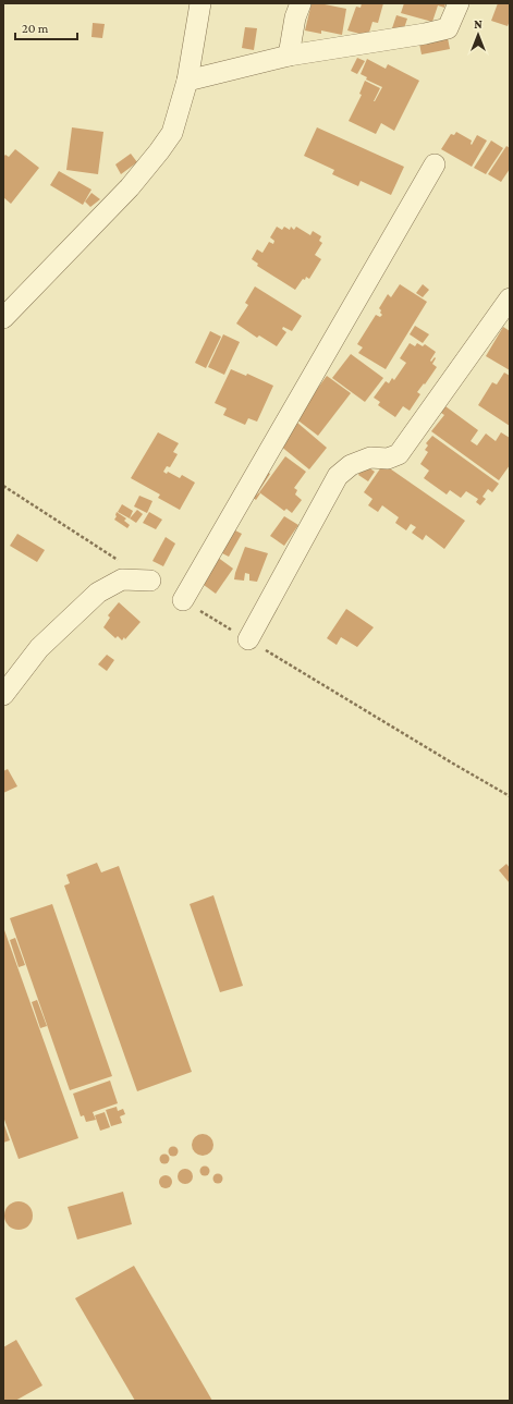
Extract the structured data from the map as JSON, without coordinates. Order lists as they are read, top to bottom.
{
  "scale_bar": "20 m",
  "north": "top"
}
